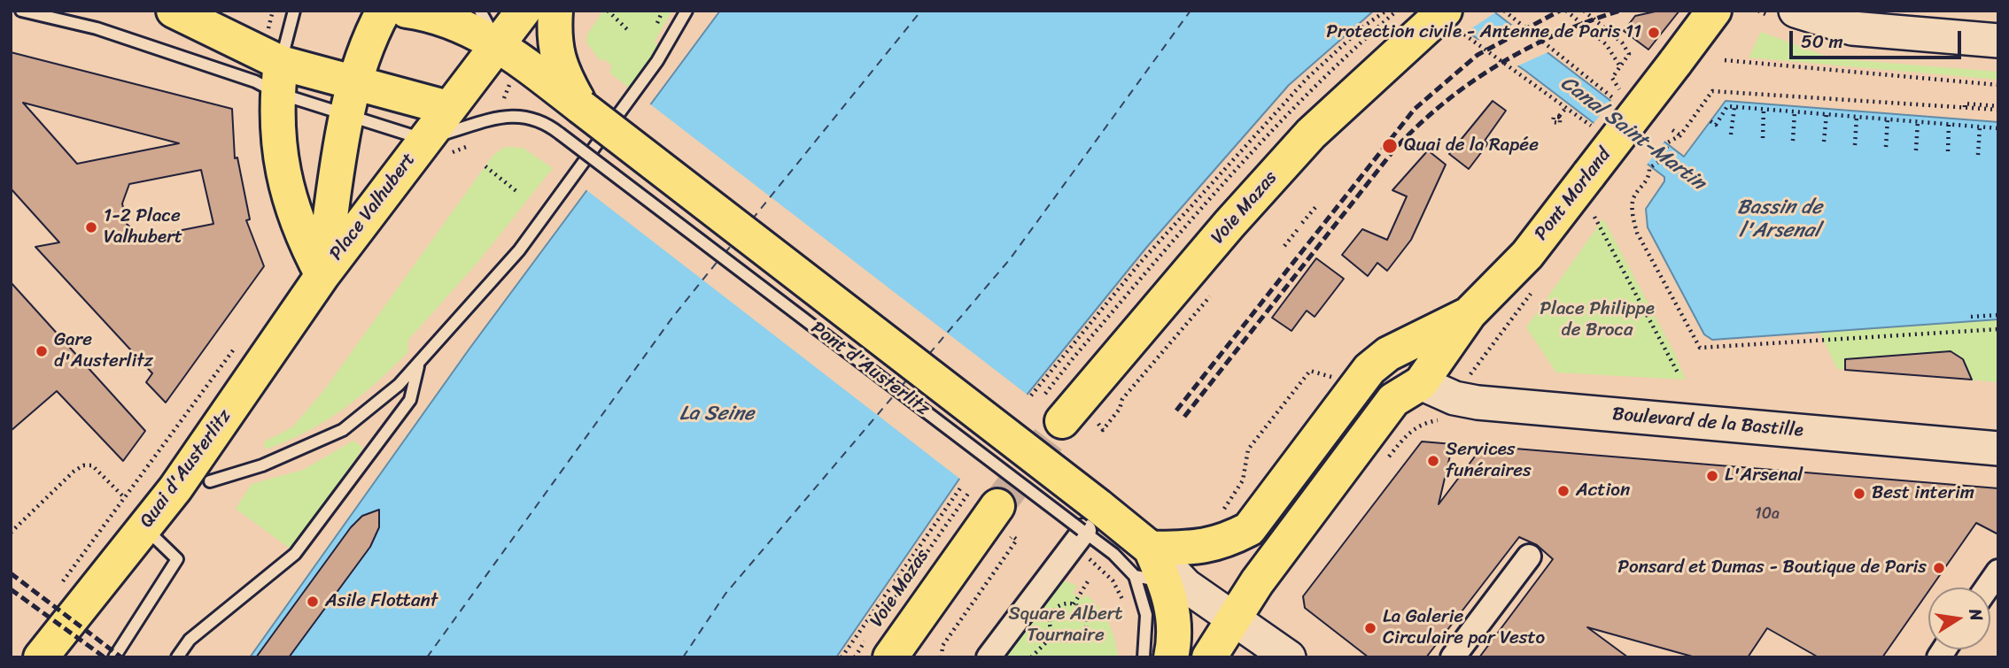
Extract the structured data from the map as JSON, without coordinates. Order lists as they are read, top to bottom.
{
  "streets": {
    "main road": [
      "Pont Morland",
      "Place Valhubert",
      "Voie Mazas",
      "Pont d'Austerlitz",
      "Boulevard de la Bastille",
      "Quai d'Austerlitz"
    ]
  },
  "crossings": [
    ["Place Valhubert", "Pont d'Austerlitz"],
    ["Place Valhubert", "Quai d'Austerlitz"]
  ],
  "water": ["Canal Saint-Martin", "Bassin de l'Arsenal", "La Seine"],
  "parks": ["Place Philippe de Broca", "Square Albert Tournaire"],
  "places": [
    "Protection civile - Antenne de Paris 11",
    "Quai de la Rapée",
    "1-2 Place Valhubert",
    "Gare d'Austerlitz",
    "Services funéraires",
    "L'Arsenal",
    "Action",
    "Best interim",
    "Ponsard et Dumas - Boutique de Paris",
    "Asile Flottant",
    "La Galerie Circulaire par Vesto"
  ],
  "house_numbers": ["10a"],
  "scale_bar": "50 m",
  "north": "right"
}
